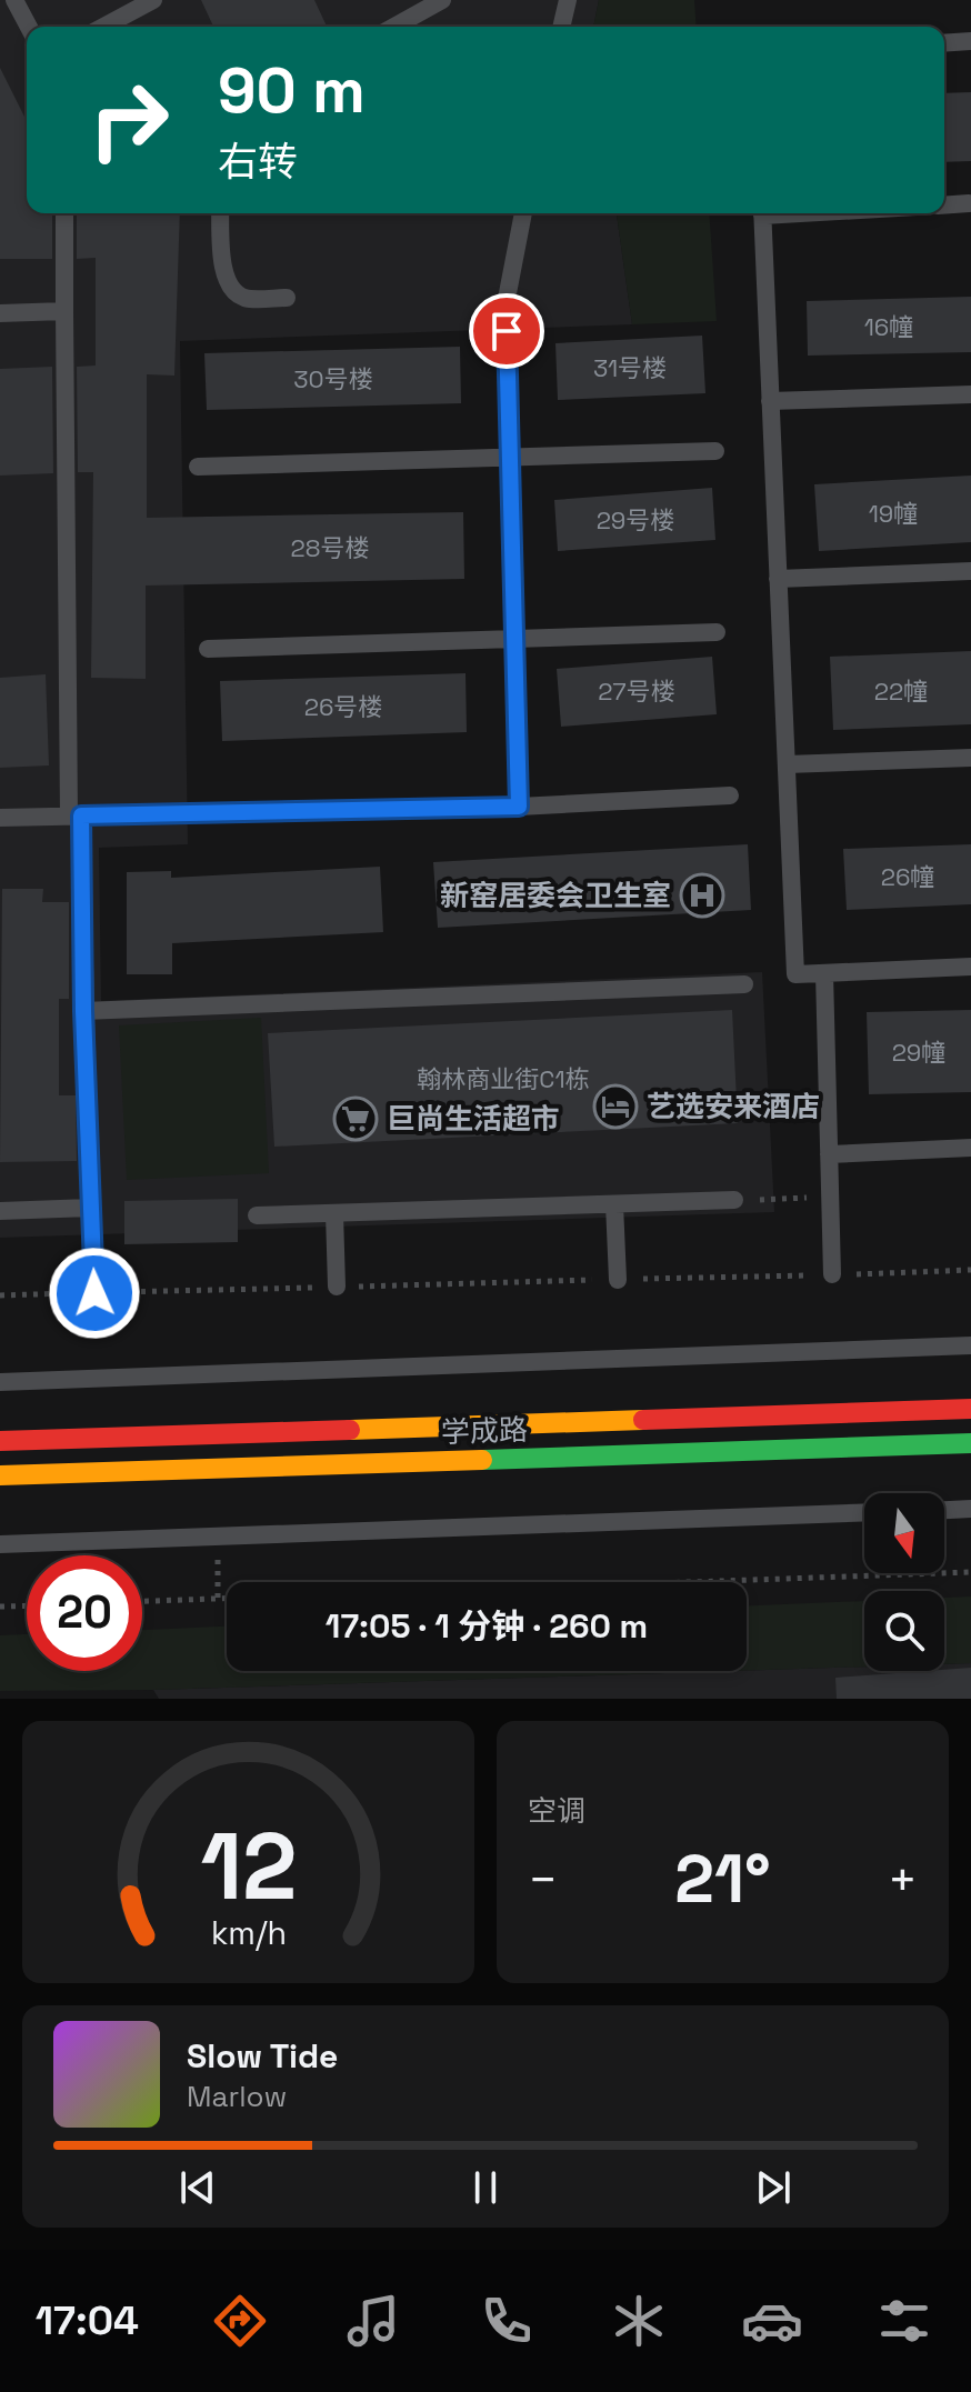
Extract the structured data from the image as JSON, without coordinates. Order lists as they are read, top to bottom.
{
  "streets": {
    "main road": ["学成路"]
  },
  "places": {
    "hospital": ["新窑居委会卫生室"],
    "hotel": ["艺选安来酒店"],
    "supermarket": ["巨尚生活超市"]
  },
  "house_numbers": [
    "16幢",
    "31号楼",
    "30号楼",
    "19幢",
    "29号楼",
    "28号楼",
    "27号楼",
    "22幢",
    "26号楼",
    "26幢",
    "29幢",
    "翰林商业街C1栋"
  ],
  "north": "bottom",
  "page": {
    "turn": ["90 m", "右转"],
    "limit": "20",
    "trip": "17:05 · 1 分钟 · 260 m",
    "tile": "空调",
    "heat": ["−", "21°", "+"],
    "song": ["Slow Tide", "Marlow"],
    "tabs": "17:04",
    "gauge": ["12", "km/h"]
  }
}
